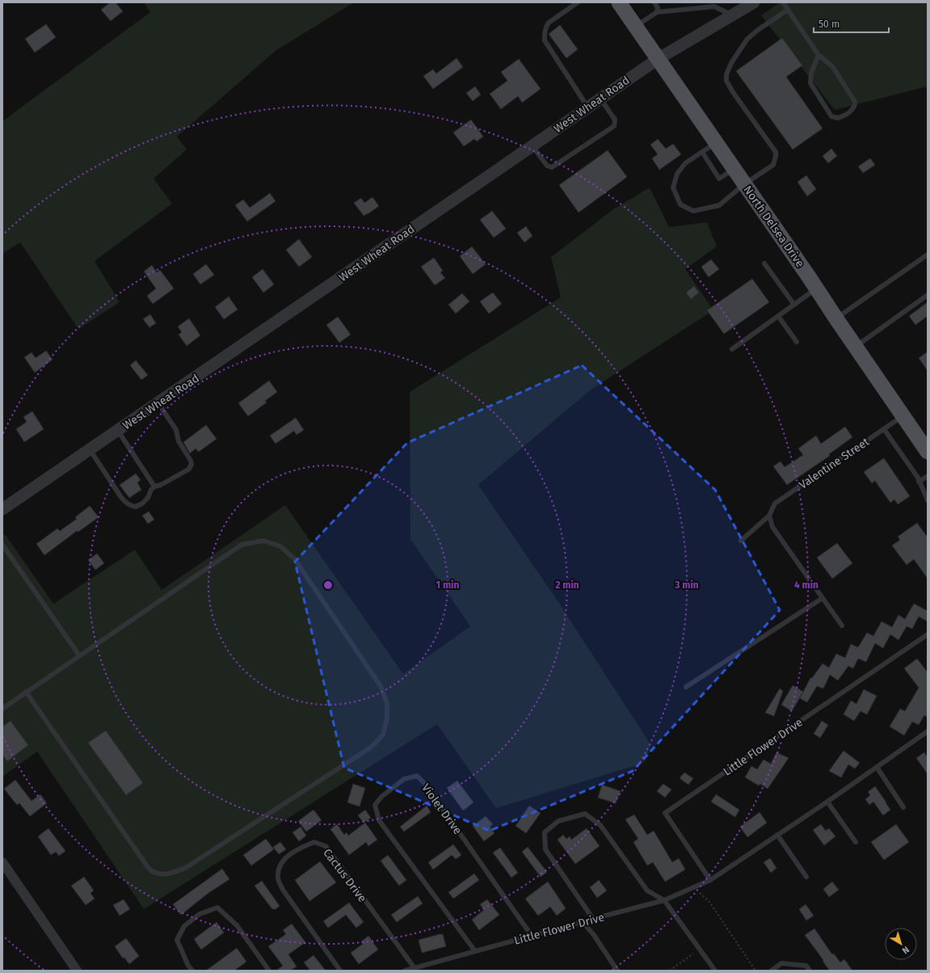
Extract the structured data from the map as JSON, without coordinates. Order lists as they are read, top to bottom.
{
  "streets": {
    "main road": ["North Delsea Drive"],
    "street": ["West Wheat Road"],
    "lane": [
      "Valentine Street",
      "Little Flower Drive",
      "Violet Drive",
      "Cactus Drive"
    ]
  },
  "crossings": [
    ["West Wheat Road", "North Delsea Drive"],
    ["North Delsea Drive", "Valentine Street"],
    ["Little Flower Drive", "Violet Drive"],
    ["Little Flower Drive", "Cactus Drive"]
  ],
  "scale_bar": "50 m",
  "north": "bottom right",
  "rings": [
    "1 min",
    "2 min",
    "3 min",
    "4 min"
  ]
}
